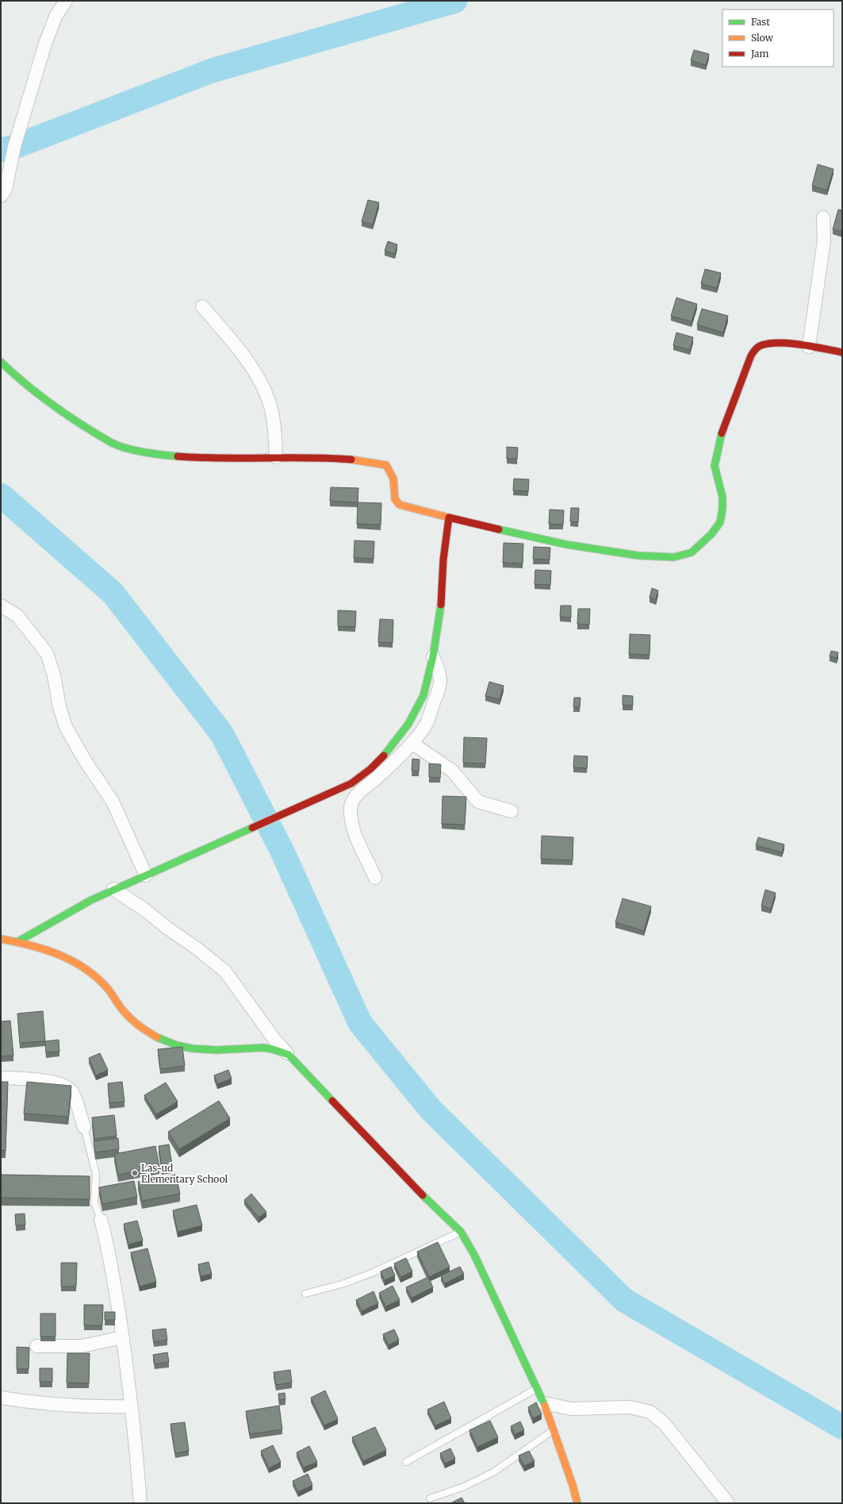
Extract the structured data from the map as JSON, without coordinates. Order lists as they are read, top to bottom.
{
  "places": ["Las-ud Elementary School"],
  "legend": ["Fast", "Slow", "Jam"]
}
